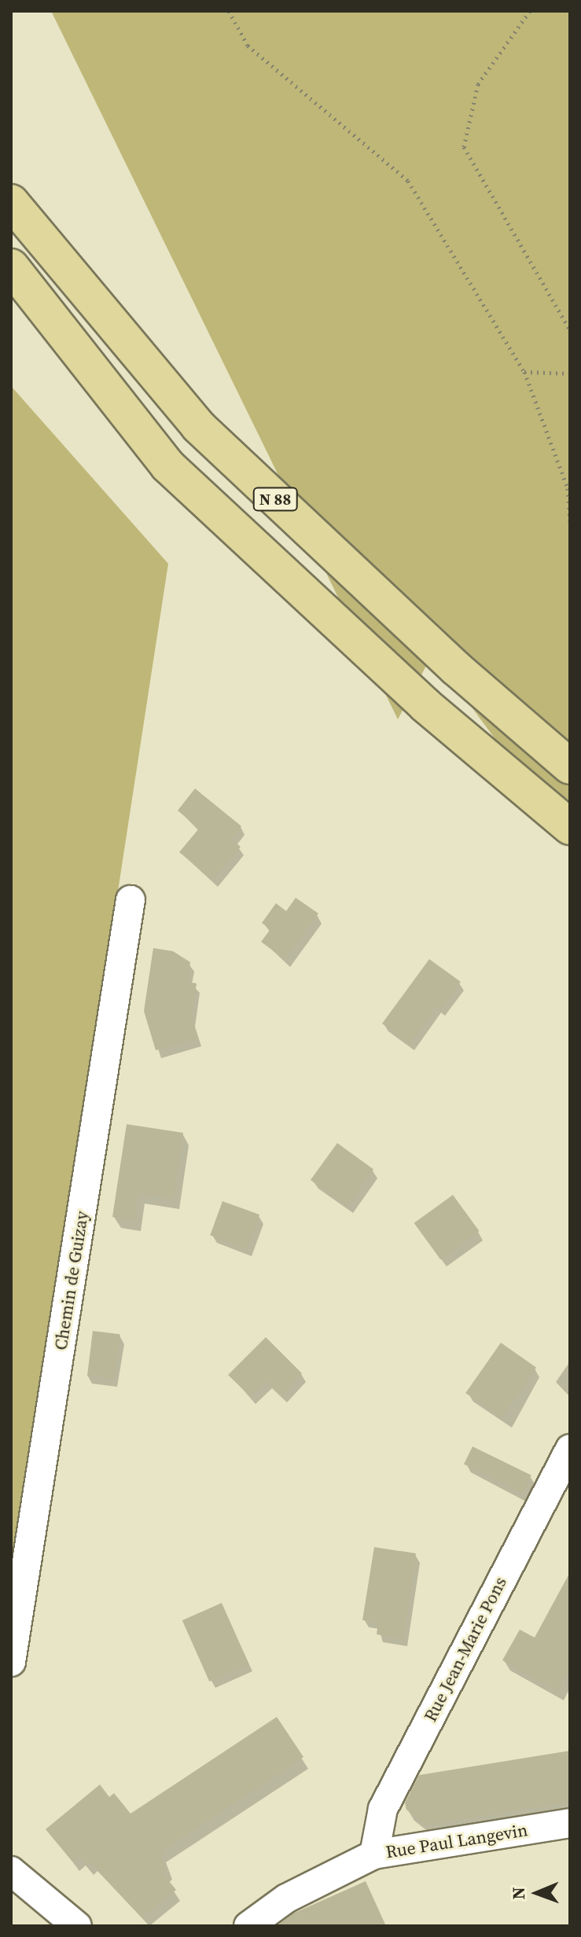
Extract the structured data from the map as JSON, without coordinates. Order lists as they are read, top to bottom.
{
  "streets": {
    "highway": ["N 88"],
    "street": ["Chemin de Guizay", "Rue Jean-Marie Pons", "Rue Paul Langevin"]
  },
  "crossings": [
    ["Rue Jean-Marie Pons", "Rue Paul Langevin"]
  ],
  "north": "left"
}
